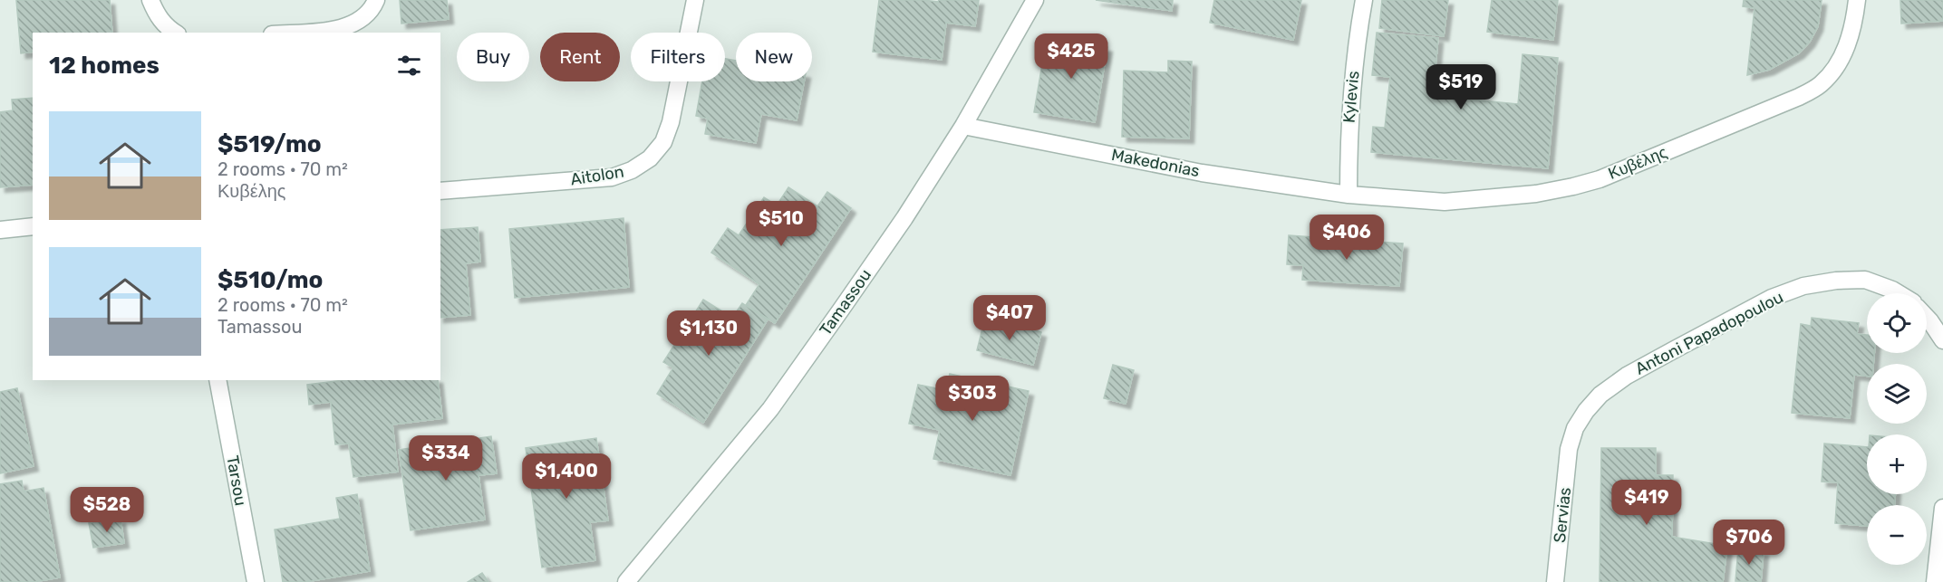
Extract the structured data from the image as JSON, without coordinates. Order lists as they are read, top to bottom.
{
  "streets": {
    "street": [
      "Kylevis",
      "Makedonias",
      "Κυβέλης",
      "Aitolon",
      "Tamassou",
      "Antoni Papadopoulou",
      "Tarsou",
      "Servias"
    ]
  },
  "crossings": [
    ["Kylevis", "Makedonias"],
    ["Kylevis", "Κυβέλης"],
    ["Makedonias", "Κυβέλης"],
    ["Makedonias", "Tamassou"],
    ["Antoni Papadopoulou", "Servias"]
  ],
  "page": {
    "chip": [
      "Buy",
      "Rent",
      "Filters",
      "New"
    ],
    "heading": "12 homes",
    "price": [
      "$425",
      "$519",
      "$510",
      "$406",
      "$407",
      "$1,130",
      "$303",
      "$334",
      "$1,400",
      "$419",
      "$528",
      "$706"
    ],
    "list": [
      {
        "name": "$519/mo",
        "note": "2 rooms · 70 m² · Κυβέλης"
      },
      {
        "name": "$510/mo",
        "note": "2 rooms · 70 m² · Tamassou"
      }
    ],
    "map_buttons": ["+", "−"]
  }
}
